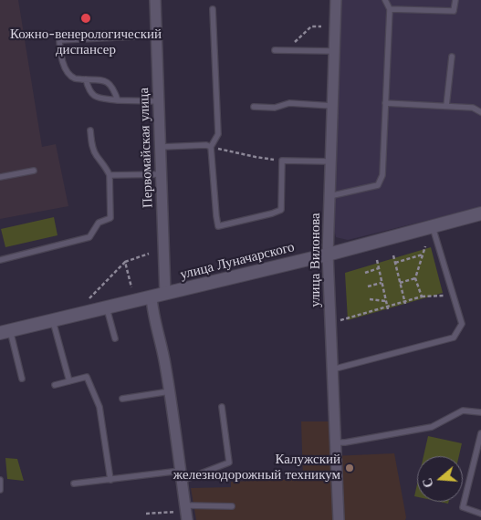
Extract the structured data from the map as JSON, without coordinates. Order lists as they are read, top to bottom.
{
  "streets": {
    "main road": ["улица Луначарского"],
    "street": ["Первомайская улица", "улица Вилонова"]
  },
  "crossings": [
    ["Первомайская улица", "улица Луначарского"],
    ["улица Вилонова", "улица Луначарского"]
  ],
  "places": ["Кожно-венерологический диспансер", "Калужский железнодорожный техникум"],
  "north": "left"
}
